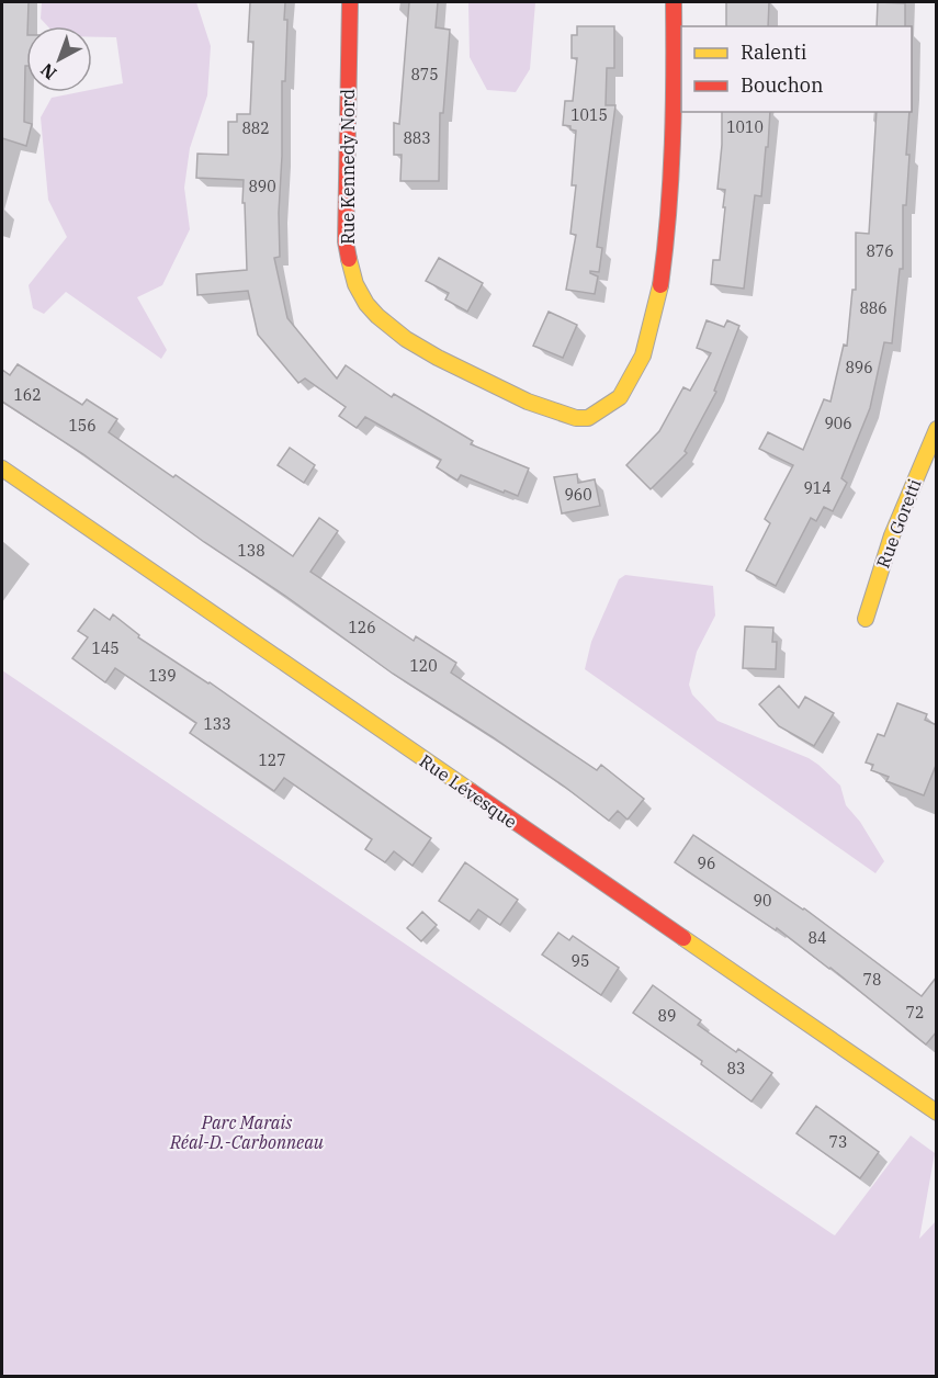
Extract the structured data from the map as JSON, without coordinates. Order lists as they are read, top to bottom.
{
  "streets": {
    "street": ["Rue Kennedy Nord", "Rue Goretti", "Rue Lévesque"]
  },
  "parks": ["Parc Marais Réal-D.-Carbonneau"],
  "house_numbers": [
    "875",
    "1015",
    "1010",
    "882",
    "883",
    "890",
    "876",
    "886",
    "896",
    "162",
    "906",
    "156",
    "914",
    "960",
    "138",
    "126",
    "145",
    "120",
    "139",
    "133",
    "127",
    "96",
    "90",
    "84",
    "95",
    "78",
    "72",
    "89",
    "83",
    "73"
  ],
  "legend": ["Ralenti", "Bouchon"],
  "north": "bottom left"
}
